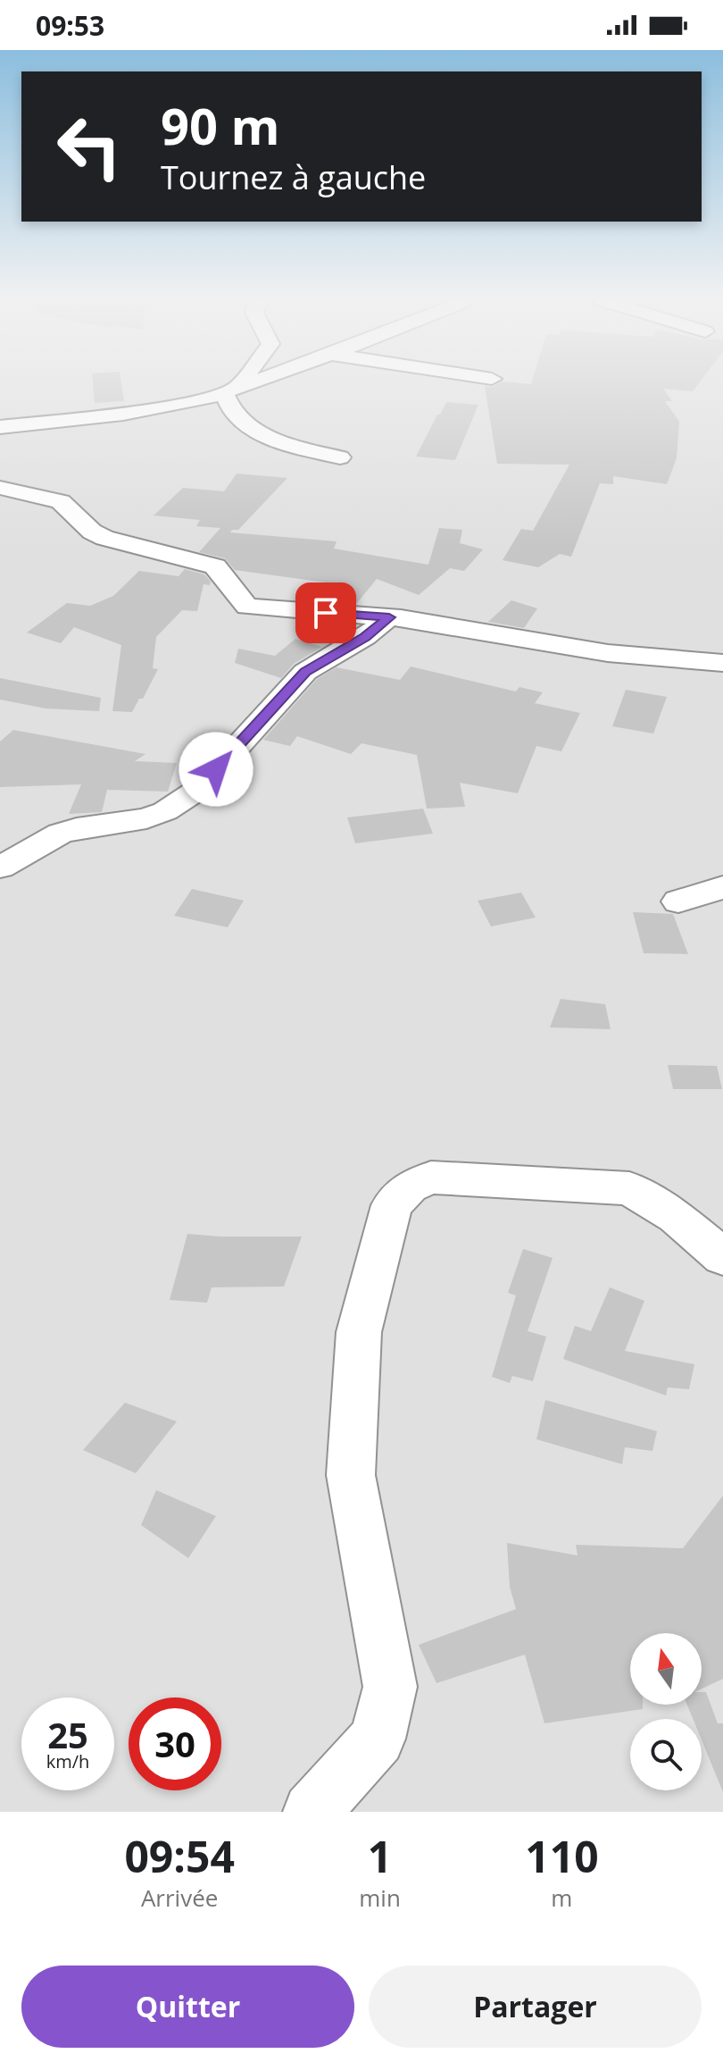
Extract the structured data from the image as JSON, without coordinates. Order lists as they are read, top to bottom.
{
  "north": "top",
  "page": {
    "status": "09:53",
    "turn": ["90 m", "Tournez à gauche"],
    "speed": "25 km/h",
    "limit": "30",
    "eta": [
      "09:54",
      "Arrivée",
      "1",
      "min",
      "110",
      "m"
    ],
    "buttons": ["Quitter", "Partager"]
  }
}
